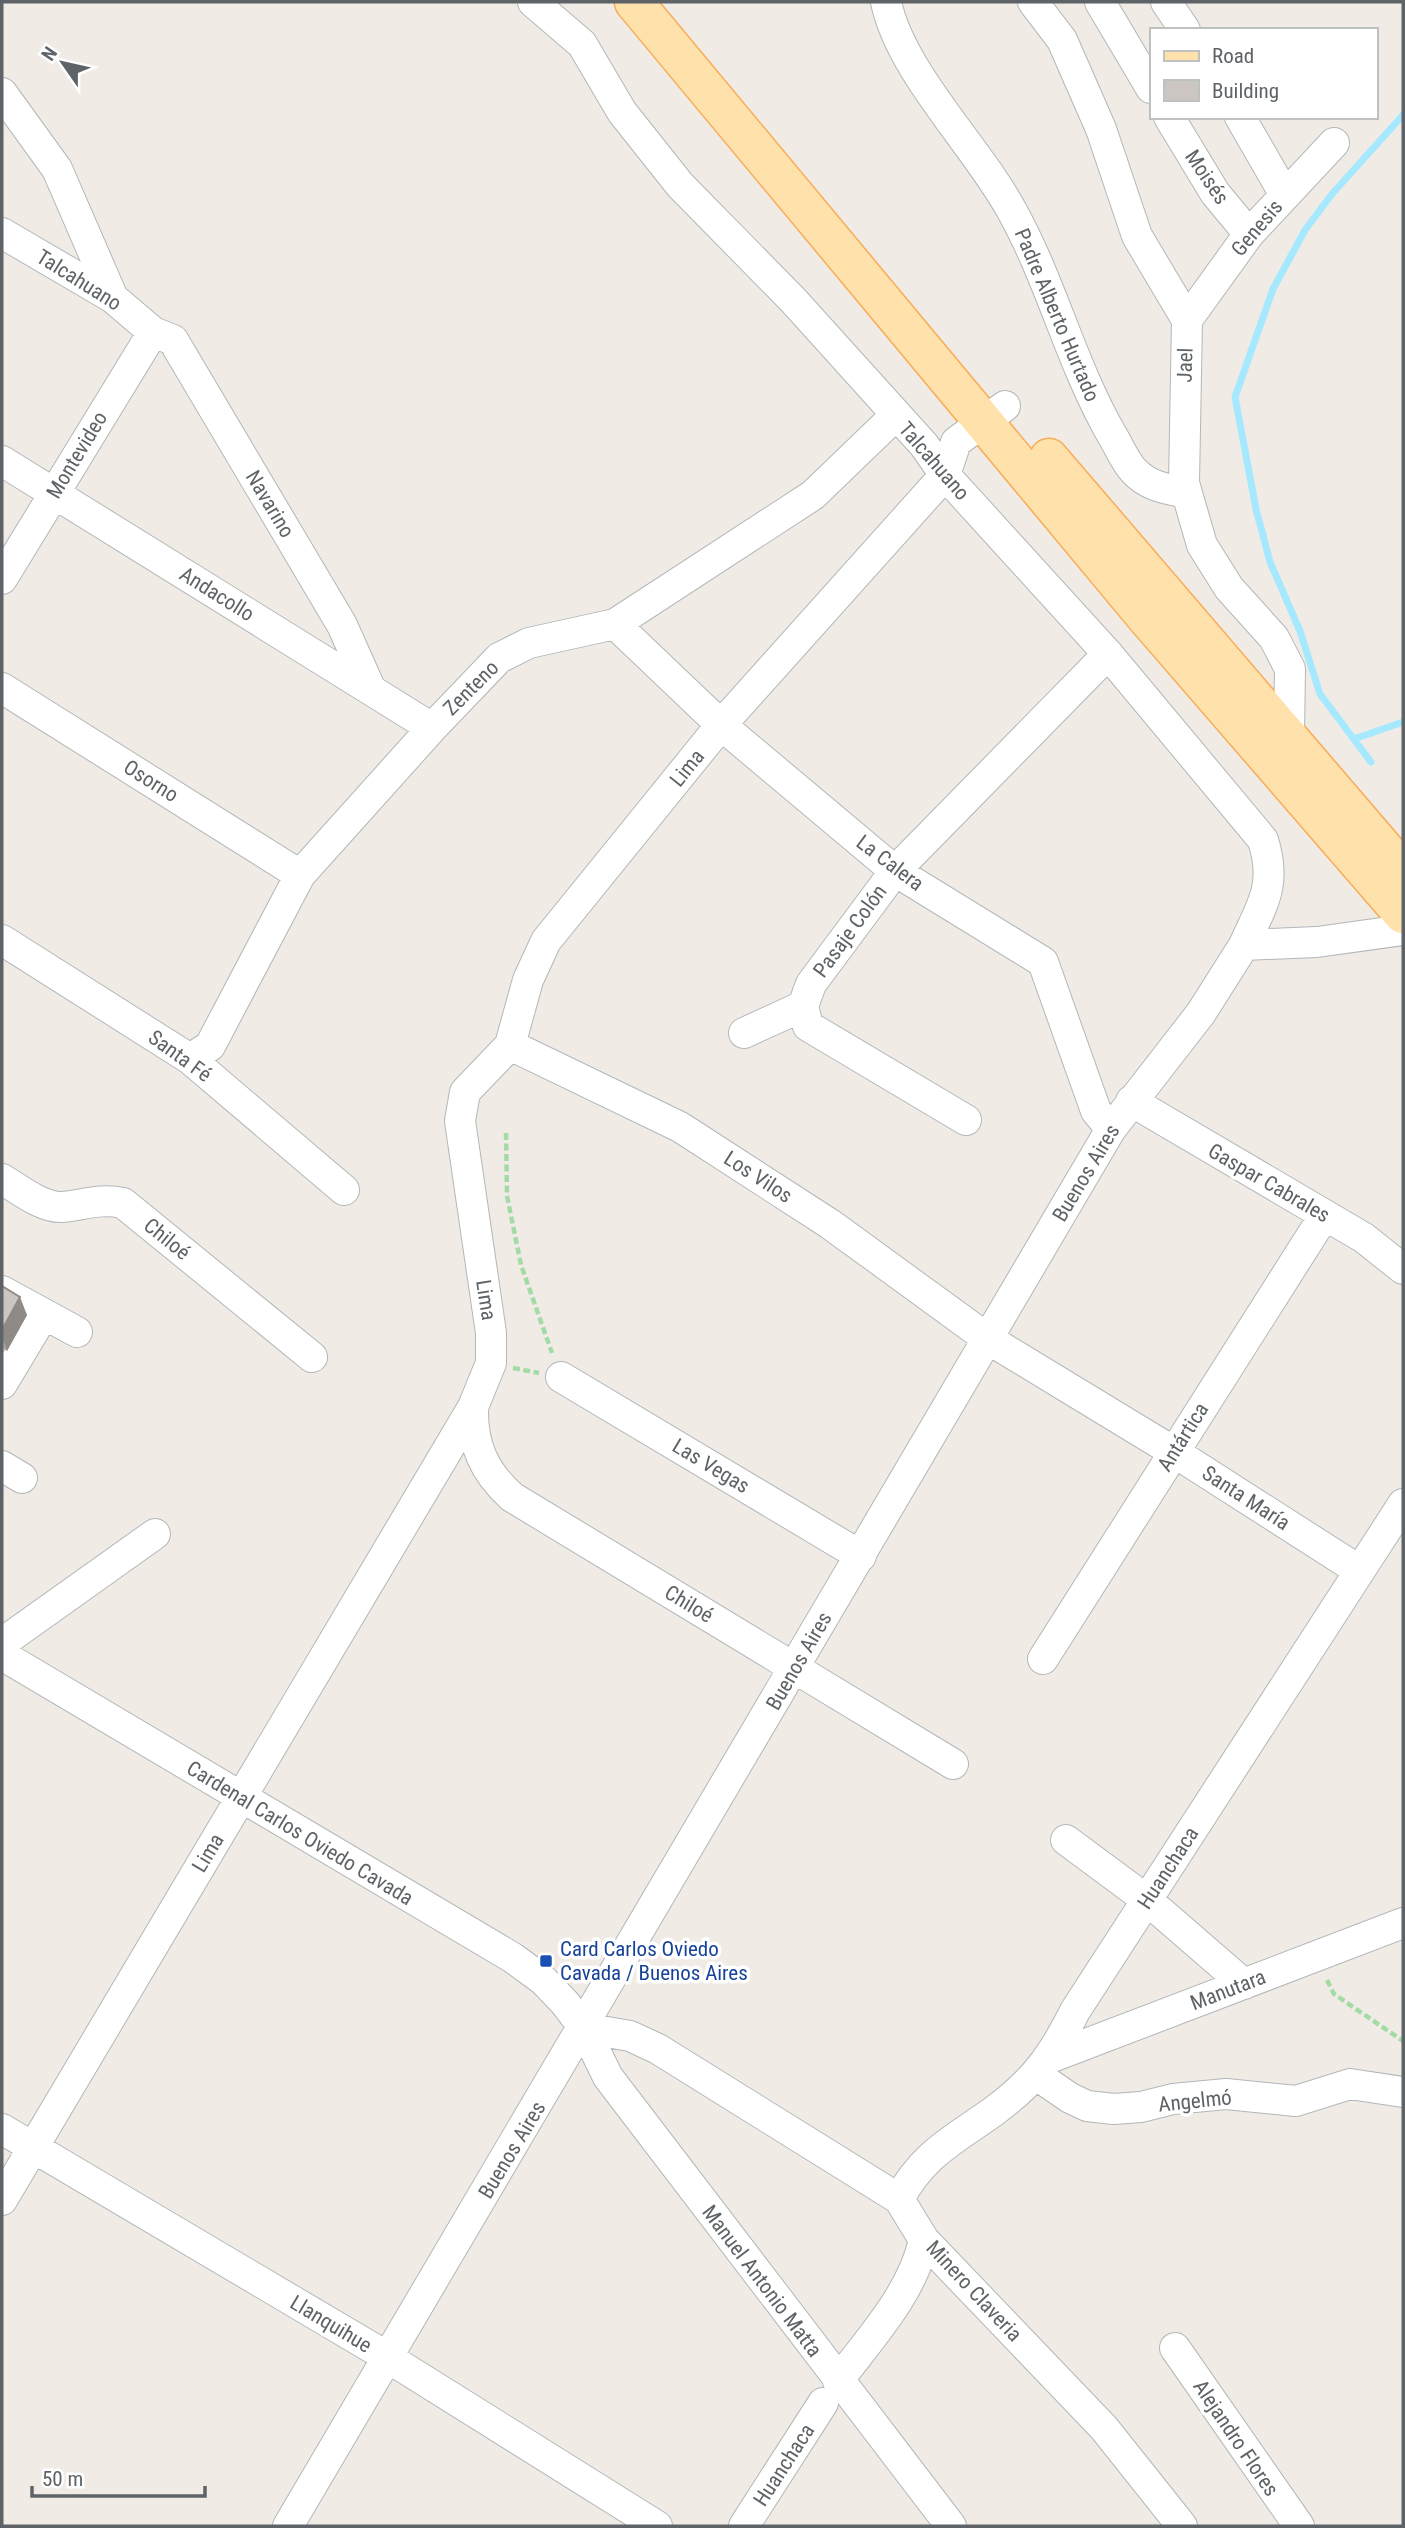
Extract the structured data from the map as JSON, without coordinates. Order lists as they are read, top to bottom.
{
  "streets": {
    "street": [
      "Moisés",
      "Genesis",
      "Talcahuano",
      "Padre Alberto Hurtado",
      "Jael",
      "Montevideo",
      "Navarino",
      "Andacollo",
      "Zenteno",
      "Lima",
      "Osorno",
      "La Calera",
      "Pasaje Colón",
      "Santa Fé",
      "Buenos Aires",
      "Los Vilos",
      "Gaspar Cabrales",
      "Chiloé",
      "Antártica",
      "Las Vegas",
      "Santa María",
      "Cardenal Carlos Oviedo Cavada",
      "Huanchaca",
      "Manutara",
      "Angelmó",
      "Manuel Antonio Matta",
      "Minero Claveria",
      "Llanquihue",
      "Alejandro Flores"
    ]
  },
  "crossings": [
    ["Moisés", "Genesis"],
    ["Genesis", "Jael"],
    ["Talcahuano", "Montevideo"],
    ["Talcahuano", "Navarino"],
    ["Talcahuano", "Zenteno"],
    ["Talcahuano", "Lima"],
    ["Talcahuano", "Pasaje Colón"],
    ["Talcahuano", "Buenos Aires"],
    ["Padre Alberto Hurtado", "Jael"],
    ["Montevideo", "Navarino"],
    ["Montevideo", "Andacollo"],
    ["Navarino", "Andacollo"],
    ["Andacollo", "Zenteno"],
    ["Zenteno", "Osorno"],
    ["Zenteno", "La Calera"],
    ["Zenteno", "Santa Fé"],
    ["Lima", "La Calera"],
    ["Lima", "Los Vilos"],
    ["Lima", "Chiloé"],
    ["Lima", "Cardenal Carlos Oviedo Cavada"],
    ["Lima", "Llanquihue"],
    ["La Calera", "Pasaje Colón"],
    ["La Calera", "Buenos Aires"],
    ["Buenos Aires", "Los Vilos"],
    ["Buenos Aires", "Gaspar Cabrales"],
    ["Buenos Aires", "Chiloé"],
    ["Buenos Aires", "Las Vegas"],
    ["Buenos Aires", "Santa María"],
    ["Buenos Aires", "Cardenal Carlos Oviedo Cavada"],
    ["Buenos Aires", "Manuel Antonio Matta"],
    ["Buenos Aires", "Minero Claveria"],
    ["Buenos Aires", "Llanquihue"],
    ["Los Vilos", "Santa María"],
    ["Gaspar Cabrales", "Antártica"],
    ["Antártica", "Santa María"],
    ["Santa María", "Huanchaca"],
    ["Cardenal Carlos Oviedo Cavada", "Manuel Antonio Matta"],
    ["Cardenal Carlos Oviedo Cavada", "Minero Claveria"],
    ["Huanchaca", "Manutara"],
    ["Huanchaca", "Angelmó"],
    ["Huanchaca", "Manuel Antonio Matta"],
    ["Huanchaca", "Minero Claveria"],
    ["Manutara", "Angelmó"],
    ["Manuel Antonio Matta", "Minero Claveria"]
  ],
  "places": {
    "transit": ["Card Carlos Oviedo Cavada / Buenos Aires"]
  },
  "legend": ["Road", "Building"],
  "scale_bar": "50 m",
  "north": "top left"
}
